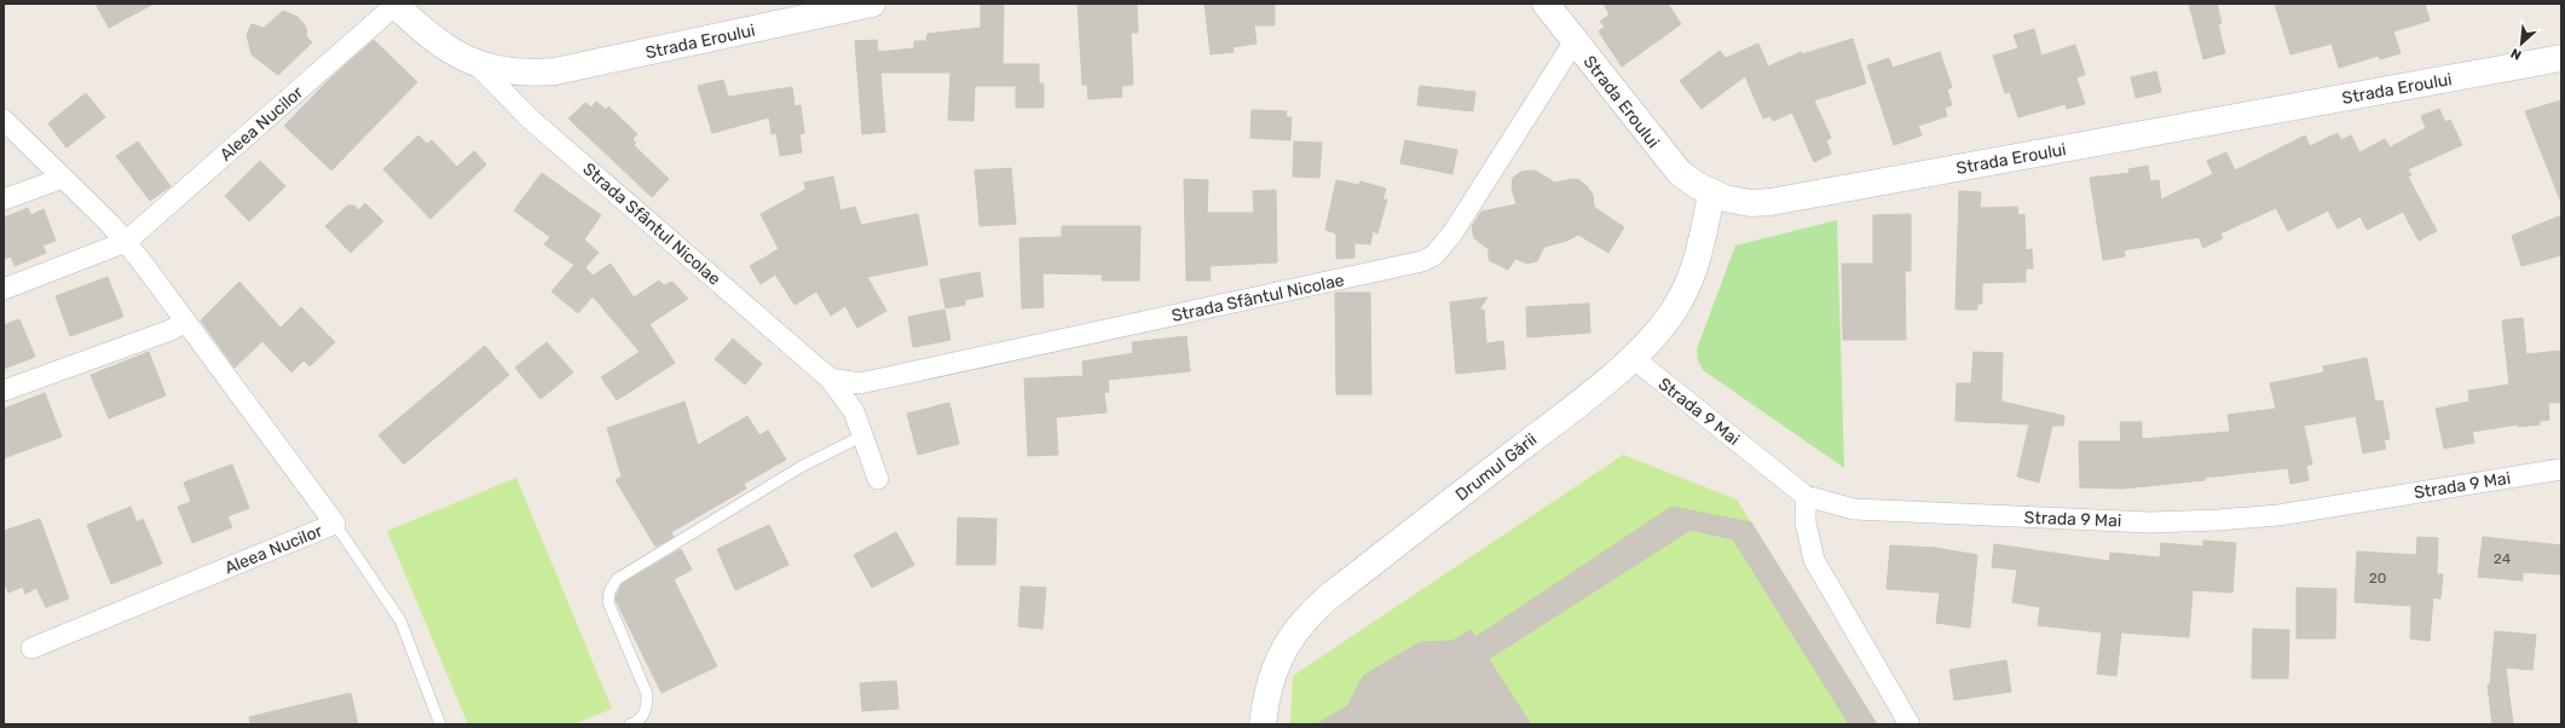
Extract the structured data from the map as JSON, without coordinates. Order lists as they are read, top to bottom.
{
  "streets": {
    "main road": ["Strada Eroului", "Drumul Gării"],
    "street": ["Aleea Nucilor", "Strada Sfântul Nicolae", "Strada 9 Mai"]
  },
  "crossings": [
    ["Strada Eroului", "Aleea Nucilor"],
    ["Strada Eroului", "Strada Sfântul Nicolae"],
    ["Strada Eroului", "Drumul Gării"],
    ["Strada 9 Mai", "Drumul Gării"]
  ],
  "house_numbers": ["24", "20"],
  "north": "bottom left"
}
